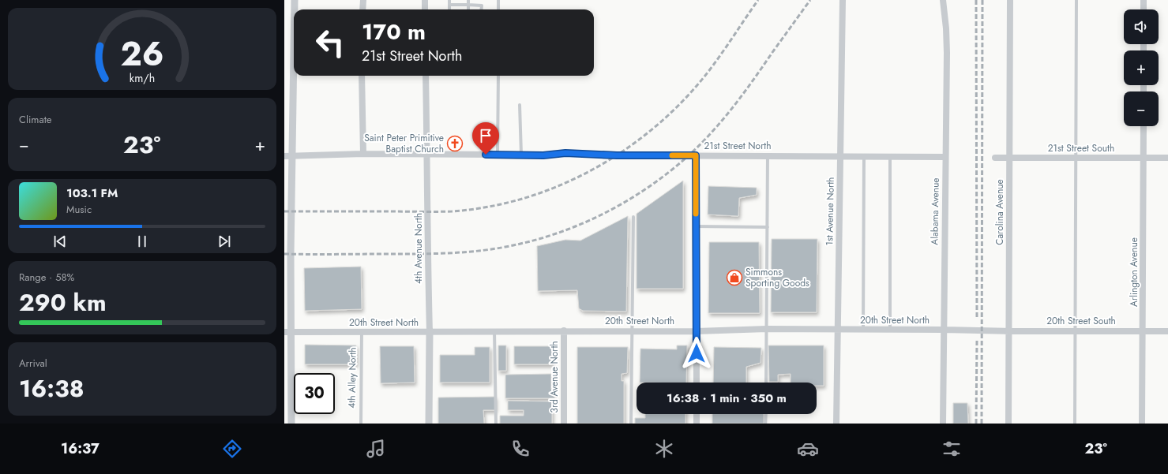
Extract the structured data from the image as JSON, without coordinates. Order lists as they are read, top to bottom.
{
  "streets": {
    "street": [
      "21st Street North",
      "21st Street South",
      "1st Avenue North",
      "Alabama Avenue",
      "Carolina Avenue",
      "4th Avenue North",
      "Arlington Avenue",
      "20th Street North",
      "20th Street South",
      "3rd Avenue North"
    ],
    "lane": ["4th Alley North"]
  },
  "crossings": [
    ["21st Street North", "1st Avenue North"],
    ["21st Street North", "Alabama Avenue"],
    ["21st Street North", "4th Avenue North"],
    ["21st Street South", "Carolina Avenue"],
    ["21st Street South", "Arlington Avenue"],
    ["1st Avenue North", "20th Street North"],
    ["Alabama Avenue", "20th Street North"],
    ["Carolina Avenue", "20th Street South"],
    ["4th Avenue North", "20th Street North"],
    ["Arlington Avenue", "20th Street South"],
    ["20th Street North", "20th Street South"],
    ["20th Street North", "3rd Avenue North"],
    ["20th Street North", "4th Alley North"]
  ],
  "places": {
    "church": ["Saint Peter Primitive Baptist Church"],
    "shop": ["Simmons Sporting Goods"]
  },
  "page": {
    "map_buttons": ["+", "−"],
    "turn": ["170 m", "21st Street North"],
    "tile": [
      "Climate",
      ["Range · 58%", "290 km"],
      ["Arrival", "16:38"]
    ],
    "heat": ["−", "23°", "+"],
    "song": ["103.1 FM", "Music"],
    "limit": "30",
    "trip": "16:38 · 1 min · 350 m",
    "tabs": ["16:37", "23°"],
    "gauge": ["26", "km/h"]
  }
}
